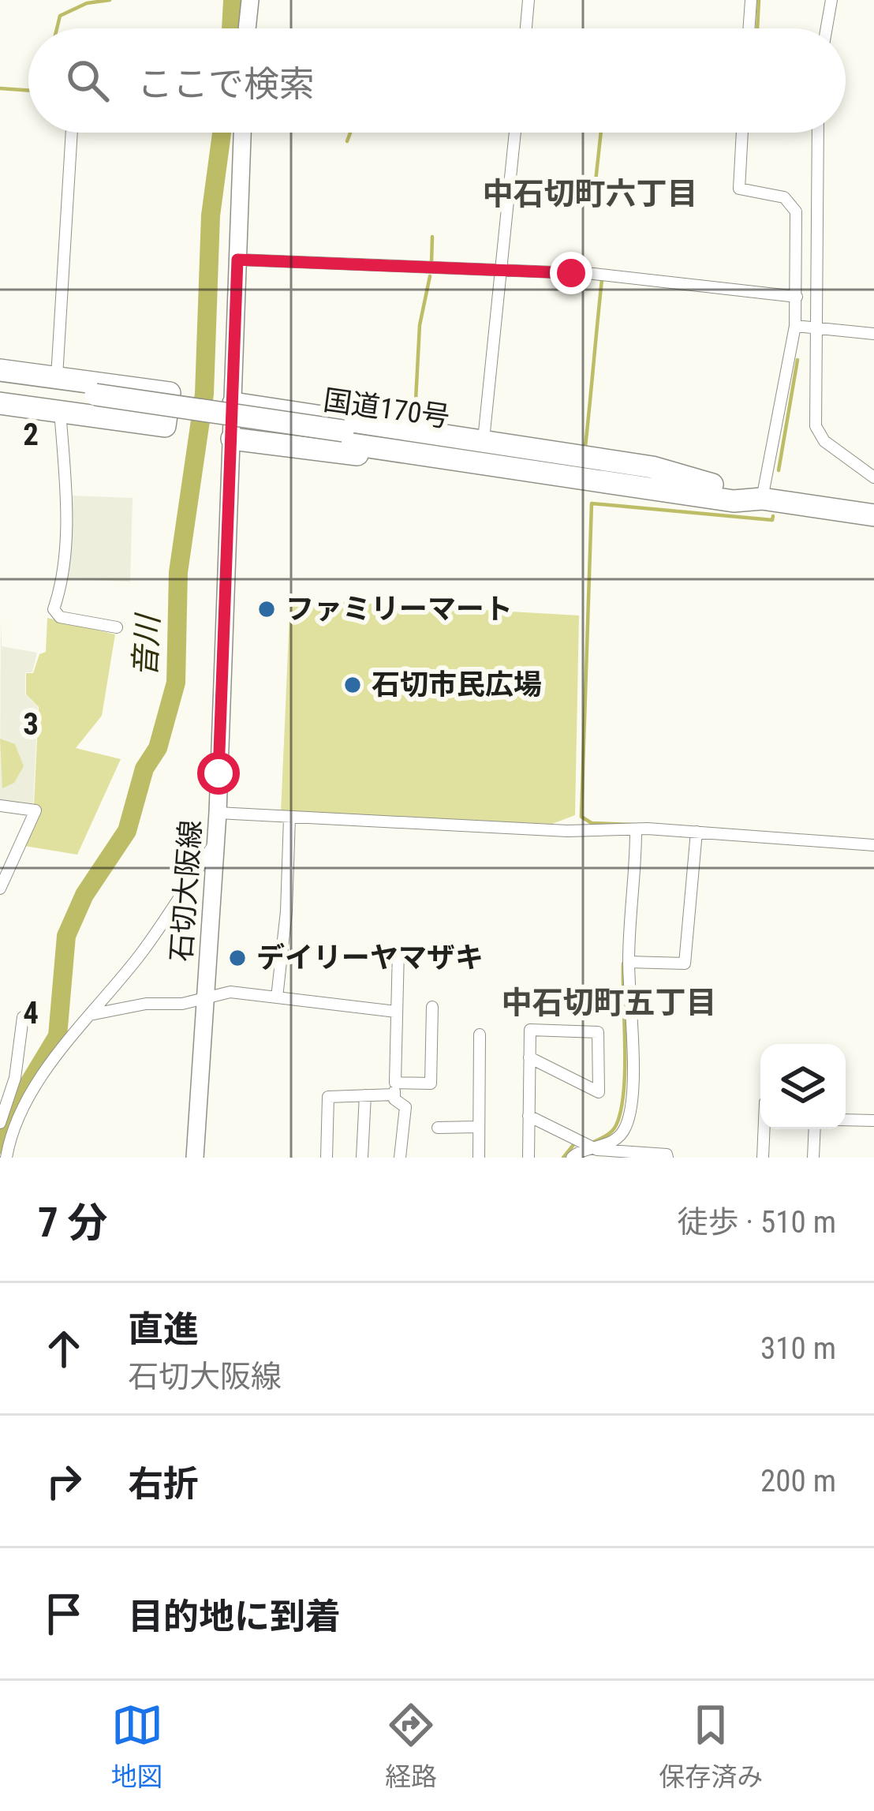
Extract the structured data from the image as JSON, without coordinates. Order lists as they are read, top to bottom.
{
  "streets": {
    "highway": ["国道170号"],
    "main road": ["石切大阪線"]
  },
  "districts": ["中石切町六丁目", "中石切町五丁目"],
  "water": ["音川"],
  "places": ["ファミリーマート", "石切市民広場", "デイリーヤマザキ"],
  "page": {
    "search": "ここで検索",
    "heading": ["7 分", "徒歩 · 510 m"],
    "list": [
      ["直進", "石切大阪線", "310 m"],
      ["右折", "200 m"],
      "目的地に到着"
    ],
    "nav": ["地図", "経路", "保存済み"]
  },
  "grid": {
    "rows": ["2", "3", "4"]
  }
}
